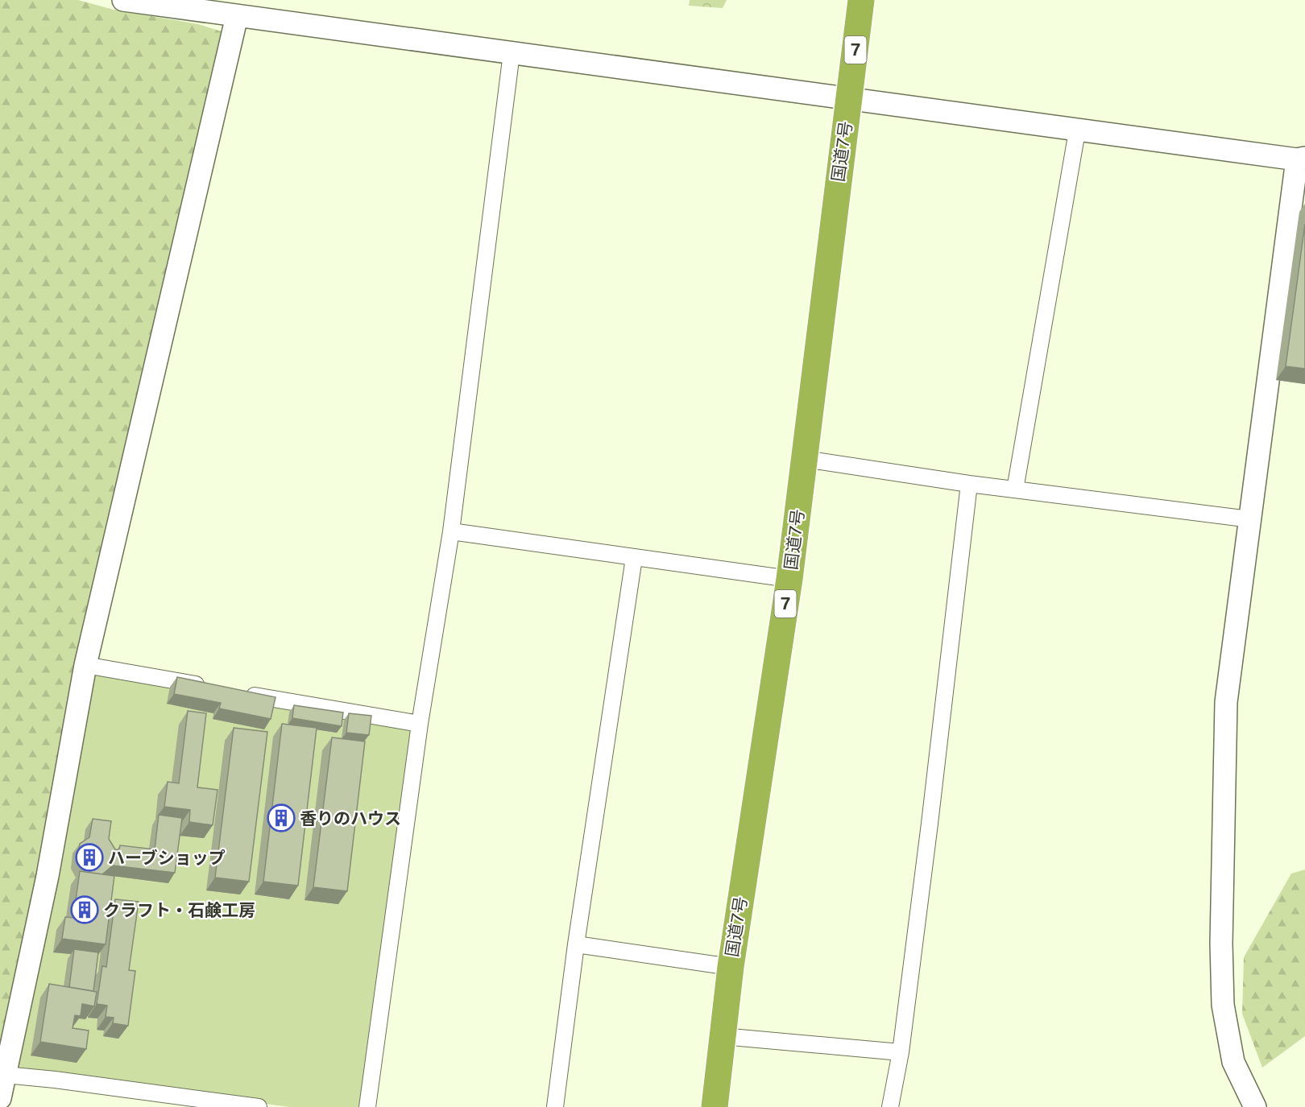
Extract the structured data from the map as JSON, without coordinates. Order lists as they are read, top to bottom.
{
  "streets": {
    "highway": ["7", "国道7号"]
  },
  "places": {
    "building": ["香りのハウス", "ハーブショップ", "クラフト・石鹸工房"]
  }
}
